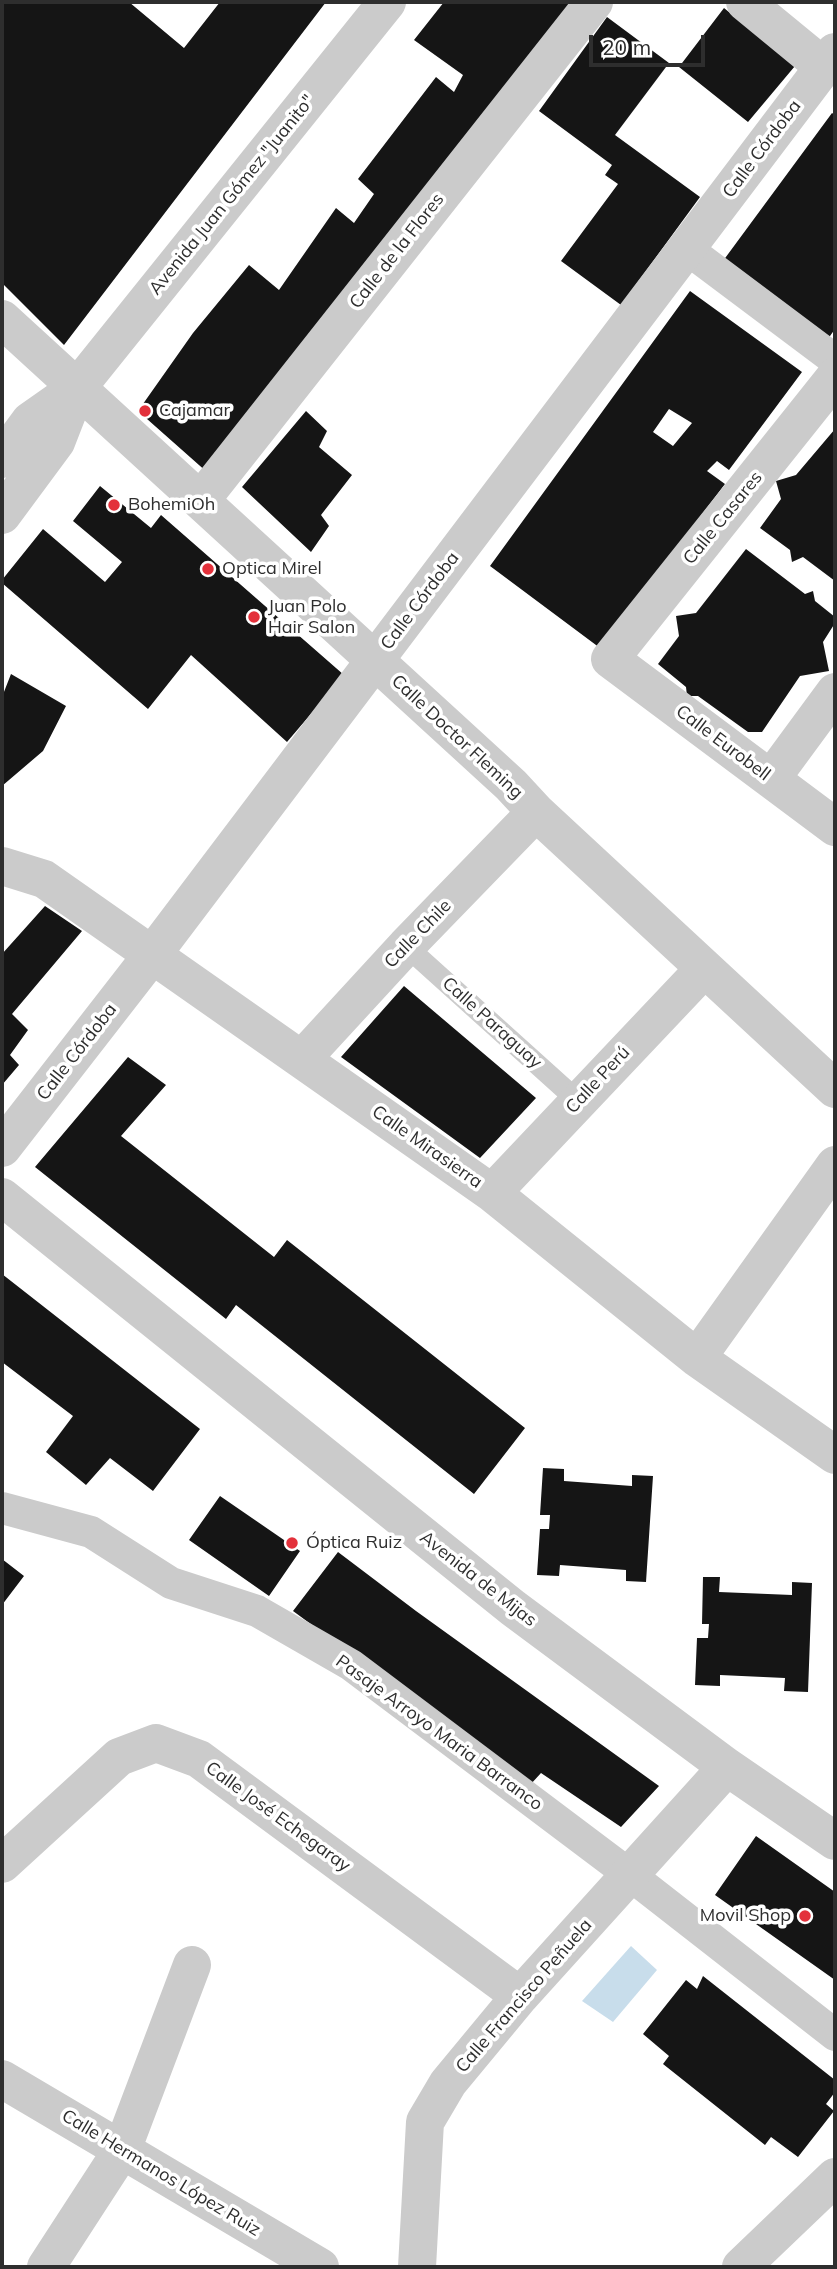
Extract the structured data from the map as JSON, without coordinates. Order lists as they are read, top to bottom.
{
  "streets": {
    "street": [
      "Calle Córdoba",
      "Avenida Juan Gómez \"Juanito\"",
      "Calle de la Flores",
      "Calle Casares",
      "Calle Doctor Fleming",
      "Calle Eurobell",
      "Calle Chile",
      "Calle Perú",
      "Calle Mirasierra",
      "Avenida de Mijas",
      "Pasaje Arroyo Maria Barranco",
      "Calle José Echegaray",
      "Calle Francisco Peñuela",
      "Calle Hermanos López Ruiz"
    ],
    "lane": ["Calle Paraguay"]
  },
  "crossings": [
    ["Calle Córdoba", "Calle Doctor Fleming"],
    ["Calle Córdoba", "Calle Mirasierra"],
    ["Avenida Juan Gómez \"Juanito\"", "Calle Doctor Fleming"],
    ["Calle de la Flores", "Calle Doctor Fleming"],
    ["Calle Casares", "Calle Eurobell"],
    ["Calle Doctor Fleming", "Calle Chile"],
    ["Calle Doctor Fleming", "Calle Perú"],
    ["Calle Chile", "Calle Paraguay"],
    ["Calle Chile", "Calle Mirasierra"],
    ["Calle Paraguay", "Calle Perú"],
    ["Calle Perú", "Calle Mirasierra"],
    ["Avenida de Mijas", "Calle Francisco Peñuela"],
    ["Pasaje Arroyo Maria Barranco", "Calle Francisco Peñuela"],
    ["Calle José Echegaray", "Calle Francisco Peñuela"]
  ],
  "places": [
    "Cajamar",
    "BohemiOh",
    "Optica Mirel",
    "Juan Polo Hair Salon",
    "Óptica Ruiz",
    "Movil Shop"
  ],
  "scale_bar": "20 m"
}
